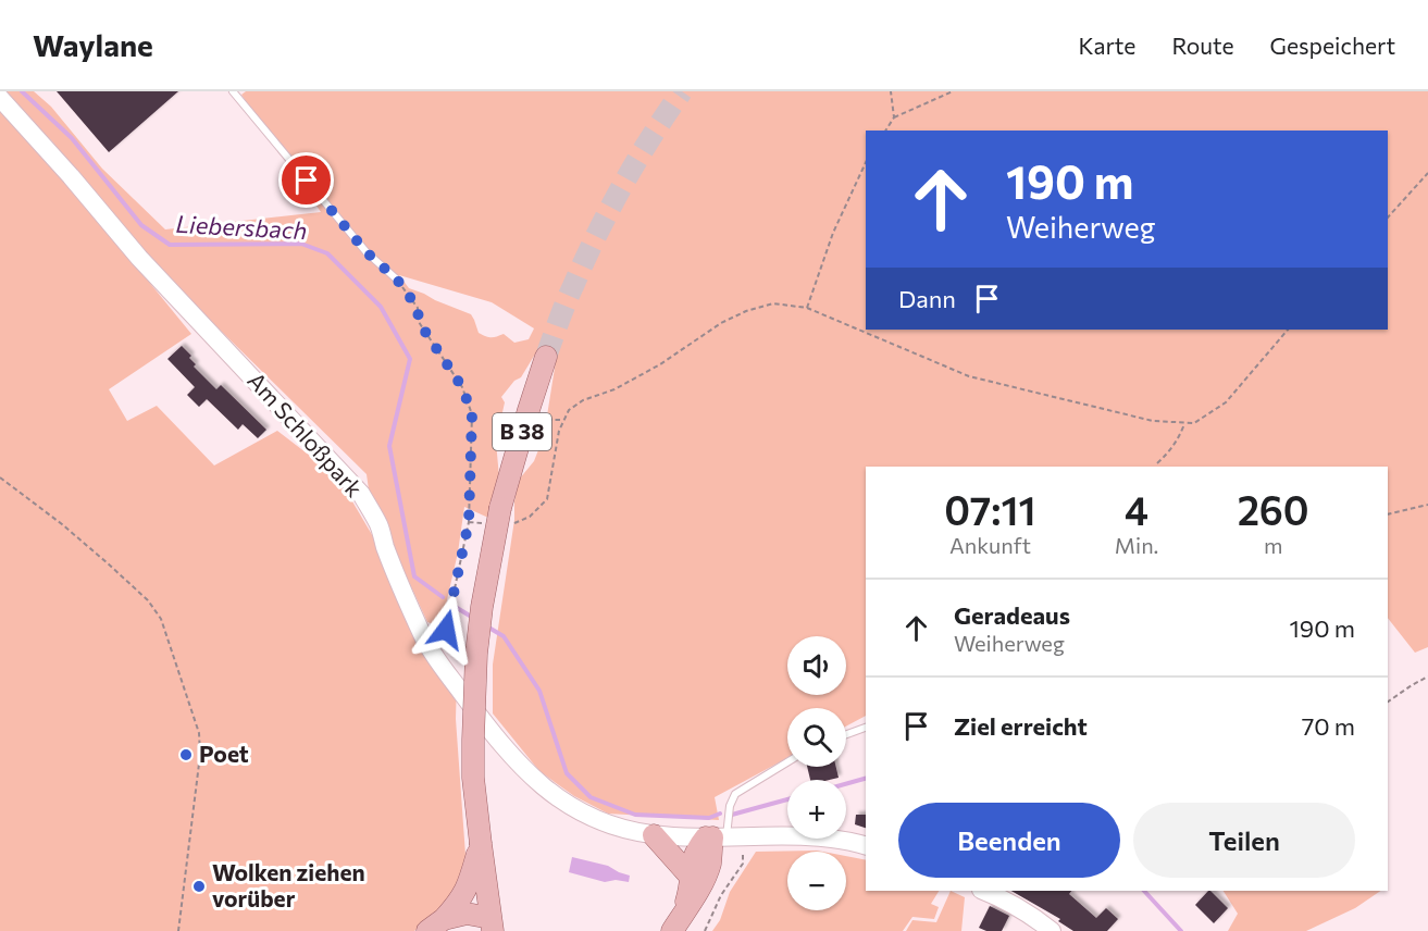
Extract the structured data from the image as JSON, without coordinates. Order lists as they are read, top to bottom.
{
  "streets": {
    "main road": ["B 38"],
    "street": ["Am Schloßpark"]
  },
  "water": ["Liebersbach"],
  "places": ["Poet", "Wolken ziehen vorüber"],
  "page": {
    "header": "Waylane",
    "nav": ["Karte", "Route", "Gespeichert"],
    "turn": ["190 m", "Weiherweg"],
    "then": "Dann",
    "eta": [
      "07:11",
      "Ankunft",
      "4",
      "Min.",
      "260",
      "m"
    ],
    "list": [
      {
        "name": "Geradeaus",
        "note": "Weiherweg",
        "value": "190 m"
      },
      {
        "name": "Ziel erreicht",
        "value": "70 m"
      }
    ],
    "map_buttons": ["+", "−"],
    "buttons": ["Beenden", "Teilen"]
  }
}
